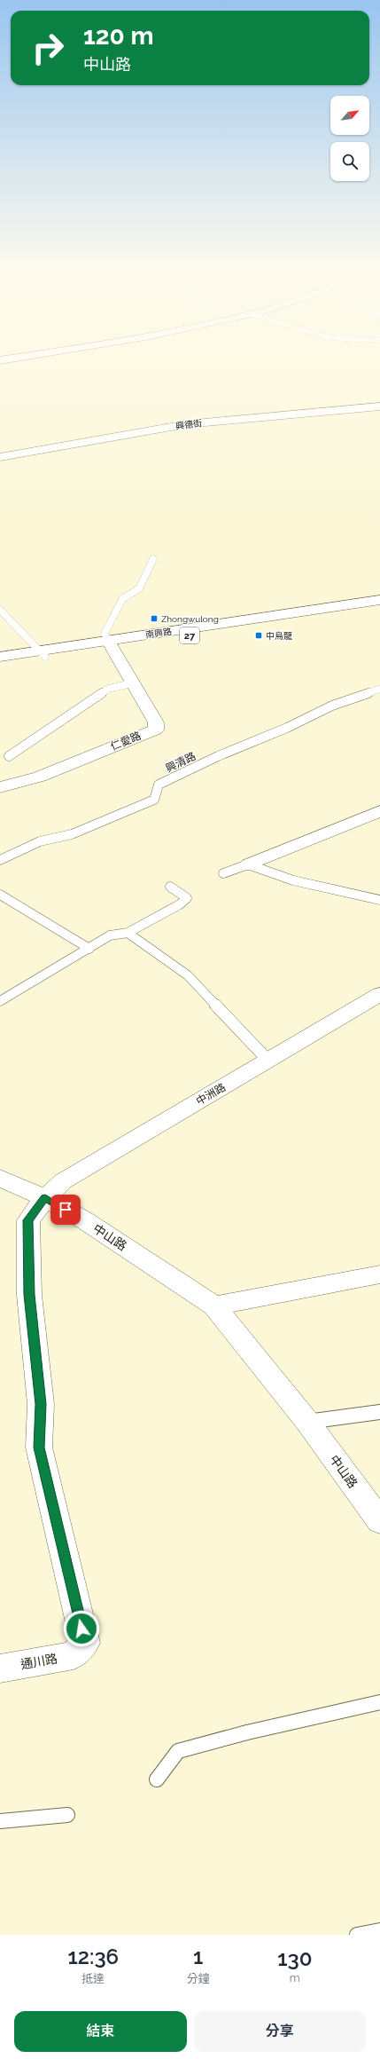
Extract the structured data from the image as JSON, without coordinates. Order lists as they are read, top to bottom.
{
  "streets": {
    "street": [
      "興德街",
      "南興路",
      "27",
      "仁愛路",
      "中洲路",
      "中山路",
      "通川路"
    ],
    "lane": ["興清路"]
  },
  "crossings": [
    ["南興路", "仁愛路"],
    ["中洲路", "中山路"],
    ["中洲路", "通川路"],
    ["中山路", "通川路"]
  ],
  "places": {
    "transit": ["Zhongwulong", "中烏龍"]
  },
  "north": "top right",
  "page": {
    "turn": ["120 m", "中山路"],
    "eta": [
      "12:36",
      "抵達",
      "1",
      "分鐘",
      "130",
      "m"
    ],
    "buttons": ["結束", "分享"]
  }
}
